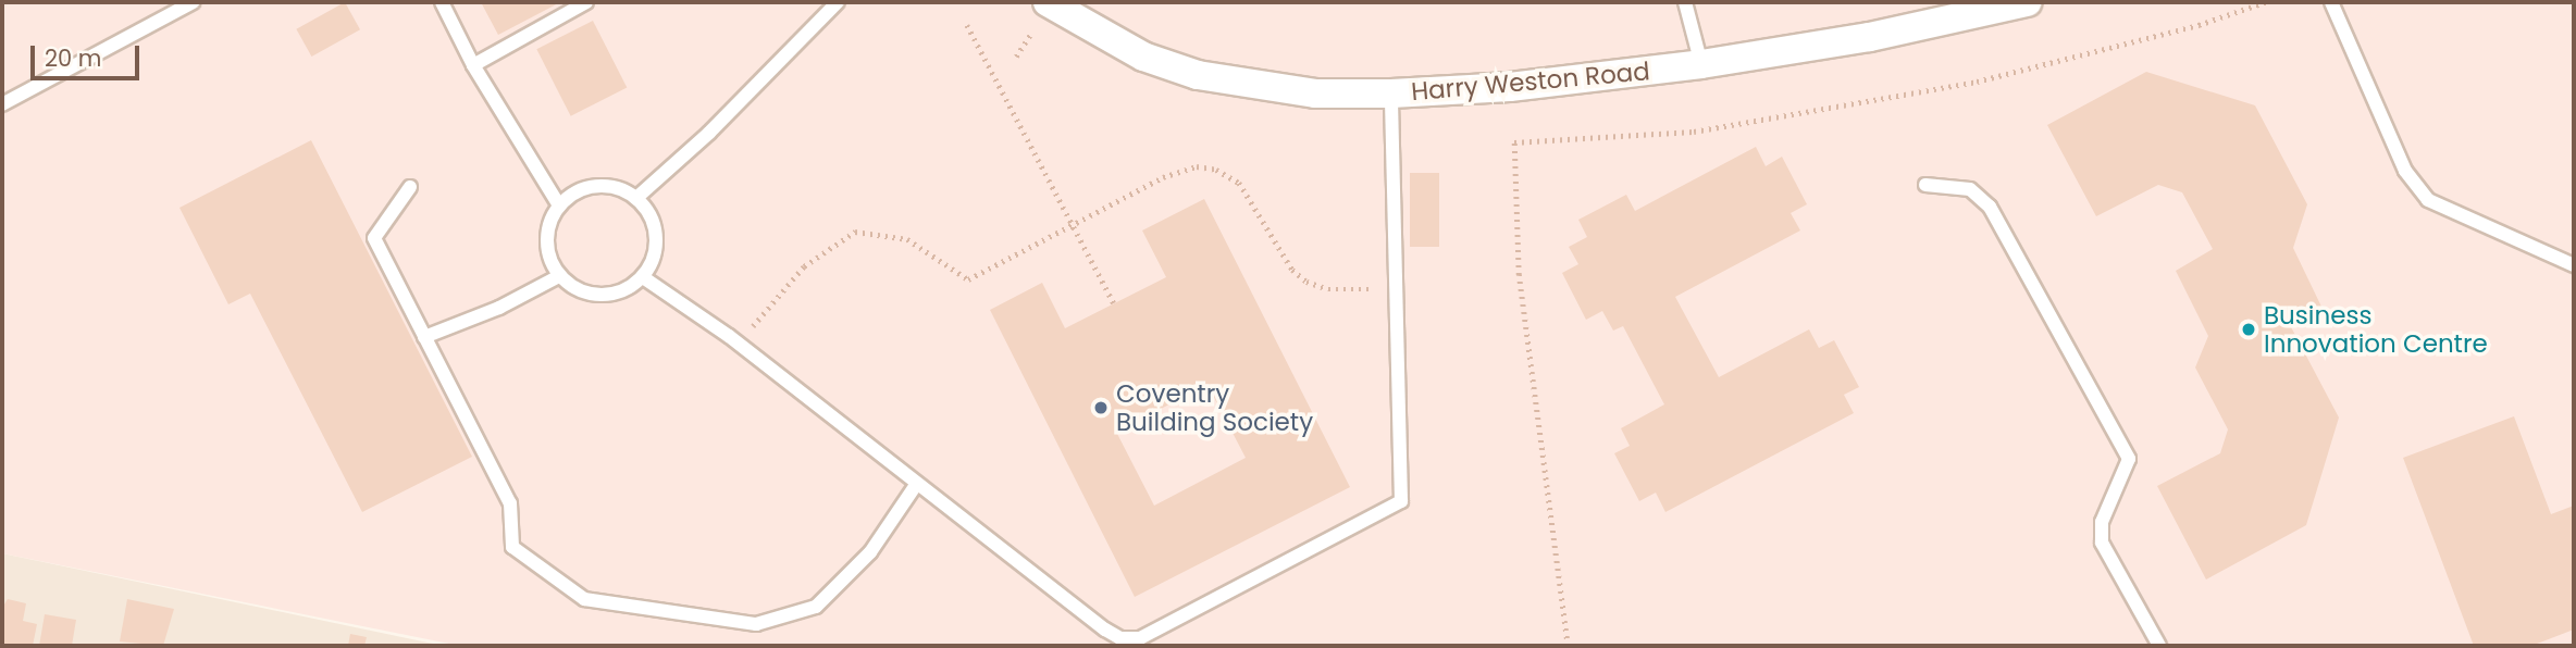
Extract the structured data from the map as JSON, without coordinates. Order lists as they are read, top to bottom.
{
  "streets": {
    "street": ["Harry Weston Road"]
  },
  "places": ["Business Innovation Centre", "Coventry Building Society"],
  "scale_bar": "20 m"
}
